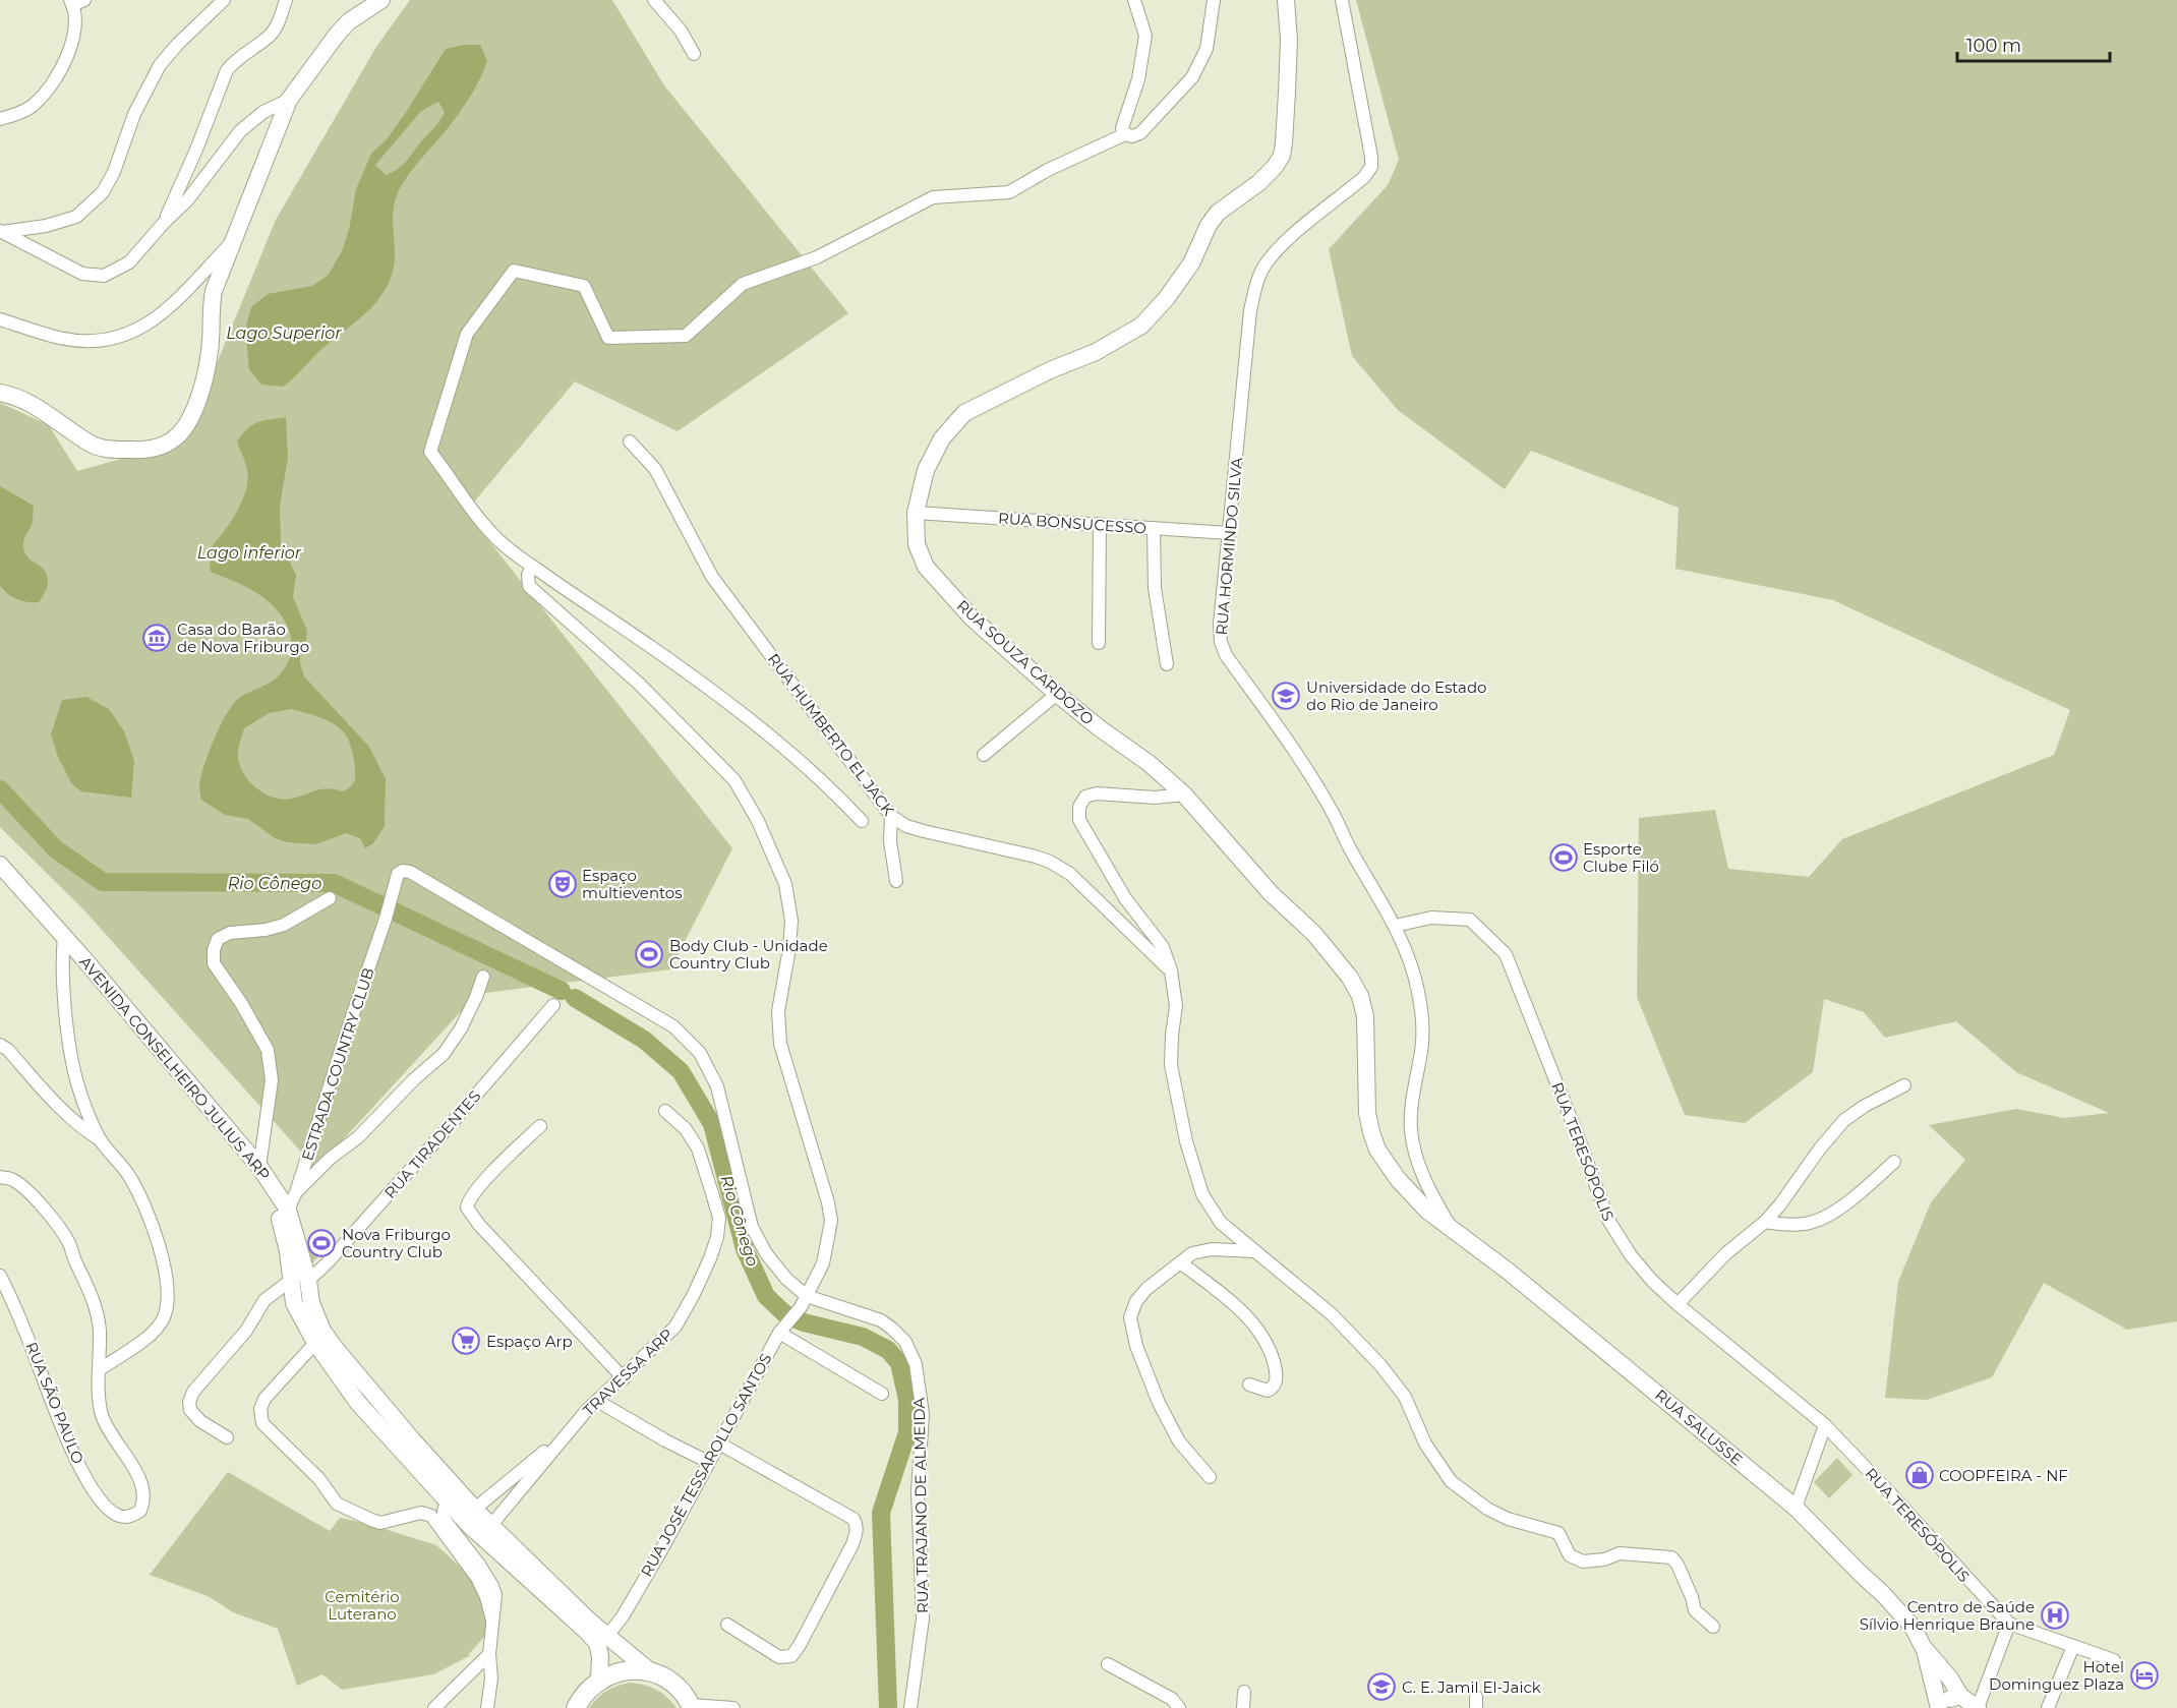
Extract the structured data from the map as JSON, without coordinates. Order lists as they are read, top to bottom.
{
  "streets": {
    "street": [
      "RUA BONSUCESSO",
      "RUA HORMINDO SILVA",
      "RUA SOUZA CARDOZO",
      "RUA HUMBERTO EL JACK",
      "ESTRADA COUNTRY CLUB",
      "AVENIDA CONSELHEIRO JULIUS ARP",
      "RUA TIRADENTES",
      "RUA TERESÓPOLIS",
      "TRAVESSA ARP",
      "RUA SÃO PAULO",
      "RUA SALUSSE",
      "RUA JOSÉ TESSAROLLO SANTOS",
      "RUA TRAJANO DE ALMEIDA"
    ]
  },
  "crossings": [
    ["RUA BONSUCESSO", "RUA HORMINDO SILVA"],
    ["RUA BONSUCESSO", "RUA SOUZA CARDOZO"],
    ["RUA HORMINDO SILVA", "RUA SOUZA CARDOZO"],
    ["RUA HORMINDO SILVA", "RUA TERESÓPOLIS"],
    ["RUA HORMINDO SILVA", "RUA SALUSSE"],
    ["RUA SOUZA CARDOZO", "RUA SALUSSE"],
    ["ESTRADA COUNTRY CLUB", "AVENIDA CONSELHEIRO JULIUS ARP"],
    ["ESTRADA COUNTRY CLUB", "RUA JOSÉ TESSAROLLO SANTOS"],
    ["ESTRADA COUNTRY CLUB", "RUA TRAJANO DE ALMEIDA"],
    ["AVENIDA CONSELHEIRO JULIUS ARP", "RUA TIRADENTES"],
    ["AVENIDA CONSELHEIRO JULIUS ARP", "TRAVESSA ARP"],
    ["AVENIDA CONSELHEIRO JULIUS ARP", "RUA JOSÉ TESSAROLLO SANTOS"],
    ["RUA JOSÉ TESSAROLLO SANTOS", "RUA TRAJANO DE ALMEIDA"]
  ],
  "water": ["Lago Superior", "Lago inferior", "Rio Cônego"],
  "parks": ["Cemitério Luterano"],
  "places": {
    "museum": ["Casa do Barão de Nova Friburgo"],
    "school or university": ["Universidade do Estado do Rio de Janeiro", "C. E. Jamil El-Jaick"],
    "sports": ["Esporte Clube Filó", "Body Club - Unidade Country Club", "Nova Friburgo Country Club"],
    "theatre": ["Espaço multieventos"],
    "supermarket": ["Espaço Arp"],
    "shop": ["COOPFEIRA - NF"],
    "hospital": ["Centro de Saúde Sílvio Henrique Braune"],
    "hotel": ["Hotel Dominguez Plaza"]
  },
  "scale_bar": "100 m"
}
